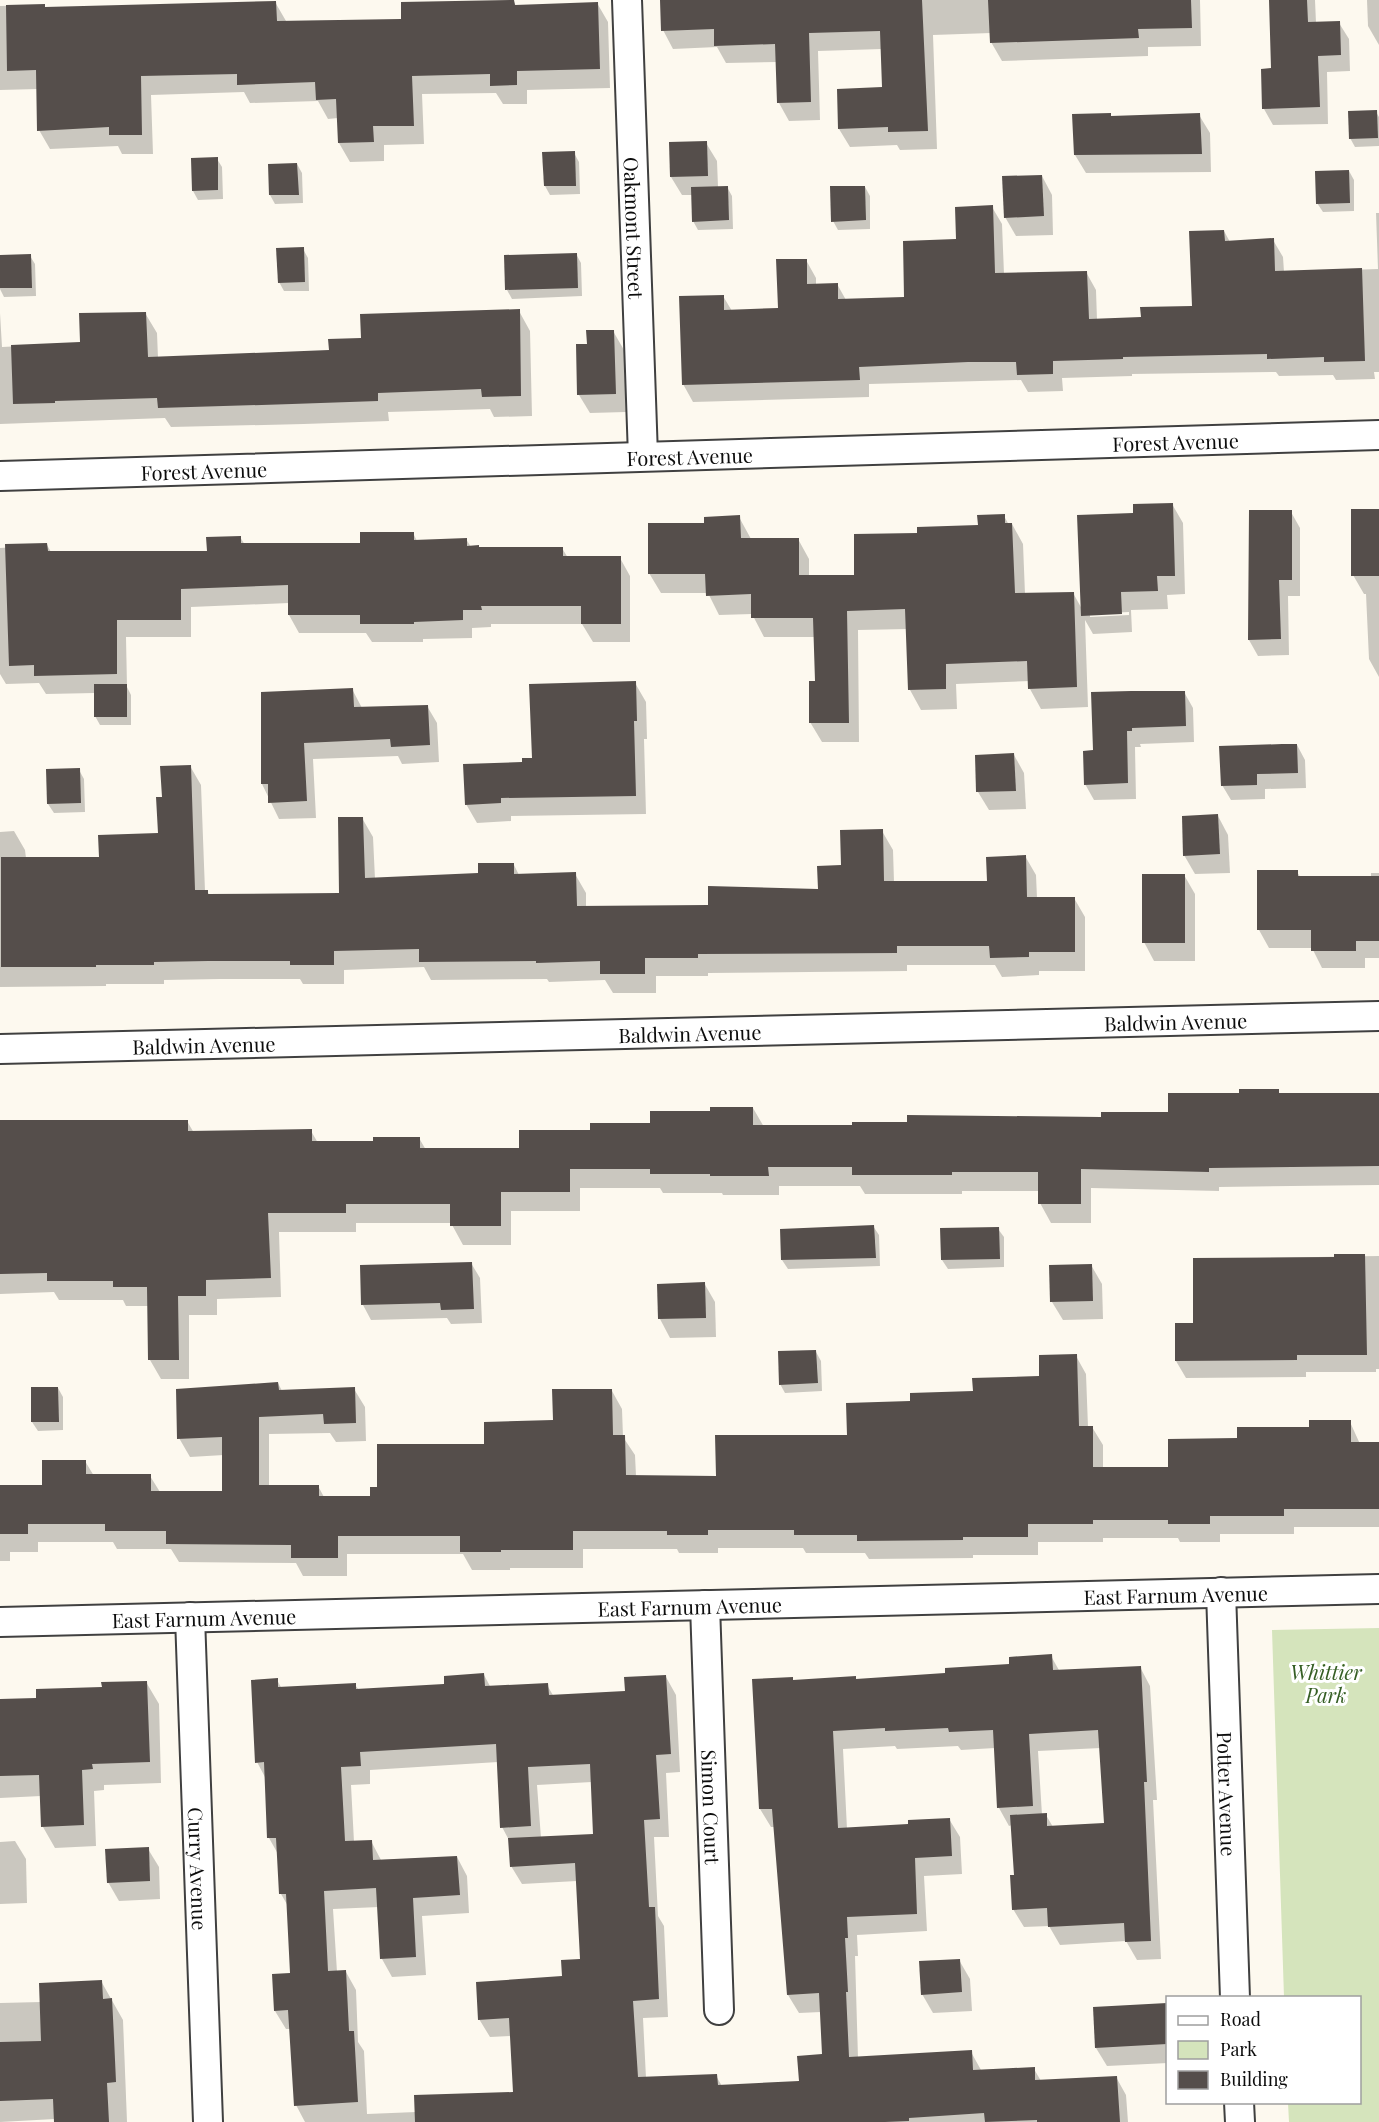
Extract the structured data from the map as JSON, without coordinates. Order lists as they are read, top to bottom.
{
  "streets": {
    "street": [
      "Oakmont Street",
      "Forest Avenue",
      "Baldwin Avenue",
      "East Farnum Avenue",
      "Potter Avenue",
      "Simon Court",
      "Curry Avenue"
    ]
  },
  "crossings": [
    ["Oakmont Street", "Forest Avenue"],
    ["East Farnum Avenue", "Potter Avenue"],
    ["East Farnum Avenue", "Simon Court"],
    ["East Farnum Avenue", "Curry Avenue"]
  ],
  "parks": ["Whittier Park"],
  "legend": ["Road", "Park", "Building"]
}
